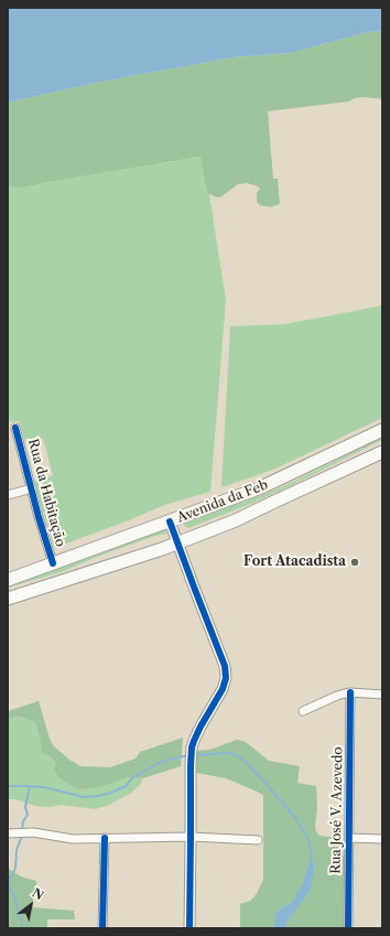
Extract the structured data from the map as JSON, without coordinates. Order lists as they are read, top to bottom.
{
  "streets": {
    "main road": ["Avenida da Feb"],
    "street": ["Rua da Habitação", "Rua José V. Azevedo"]
  },
  "crossings": [
    ["Rua da Habitação", "Avenida da Feb"]
  ],
  "places": ["Fort Atacadista"],
  "north": "top right"
}
